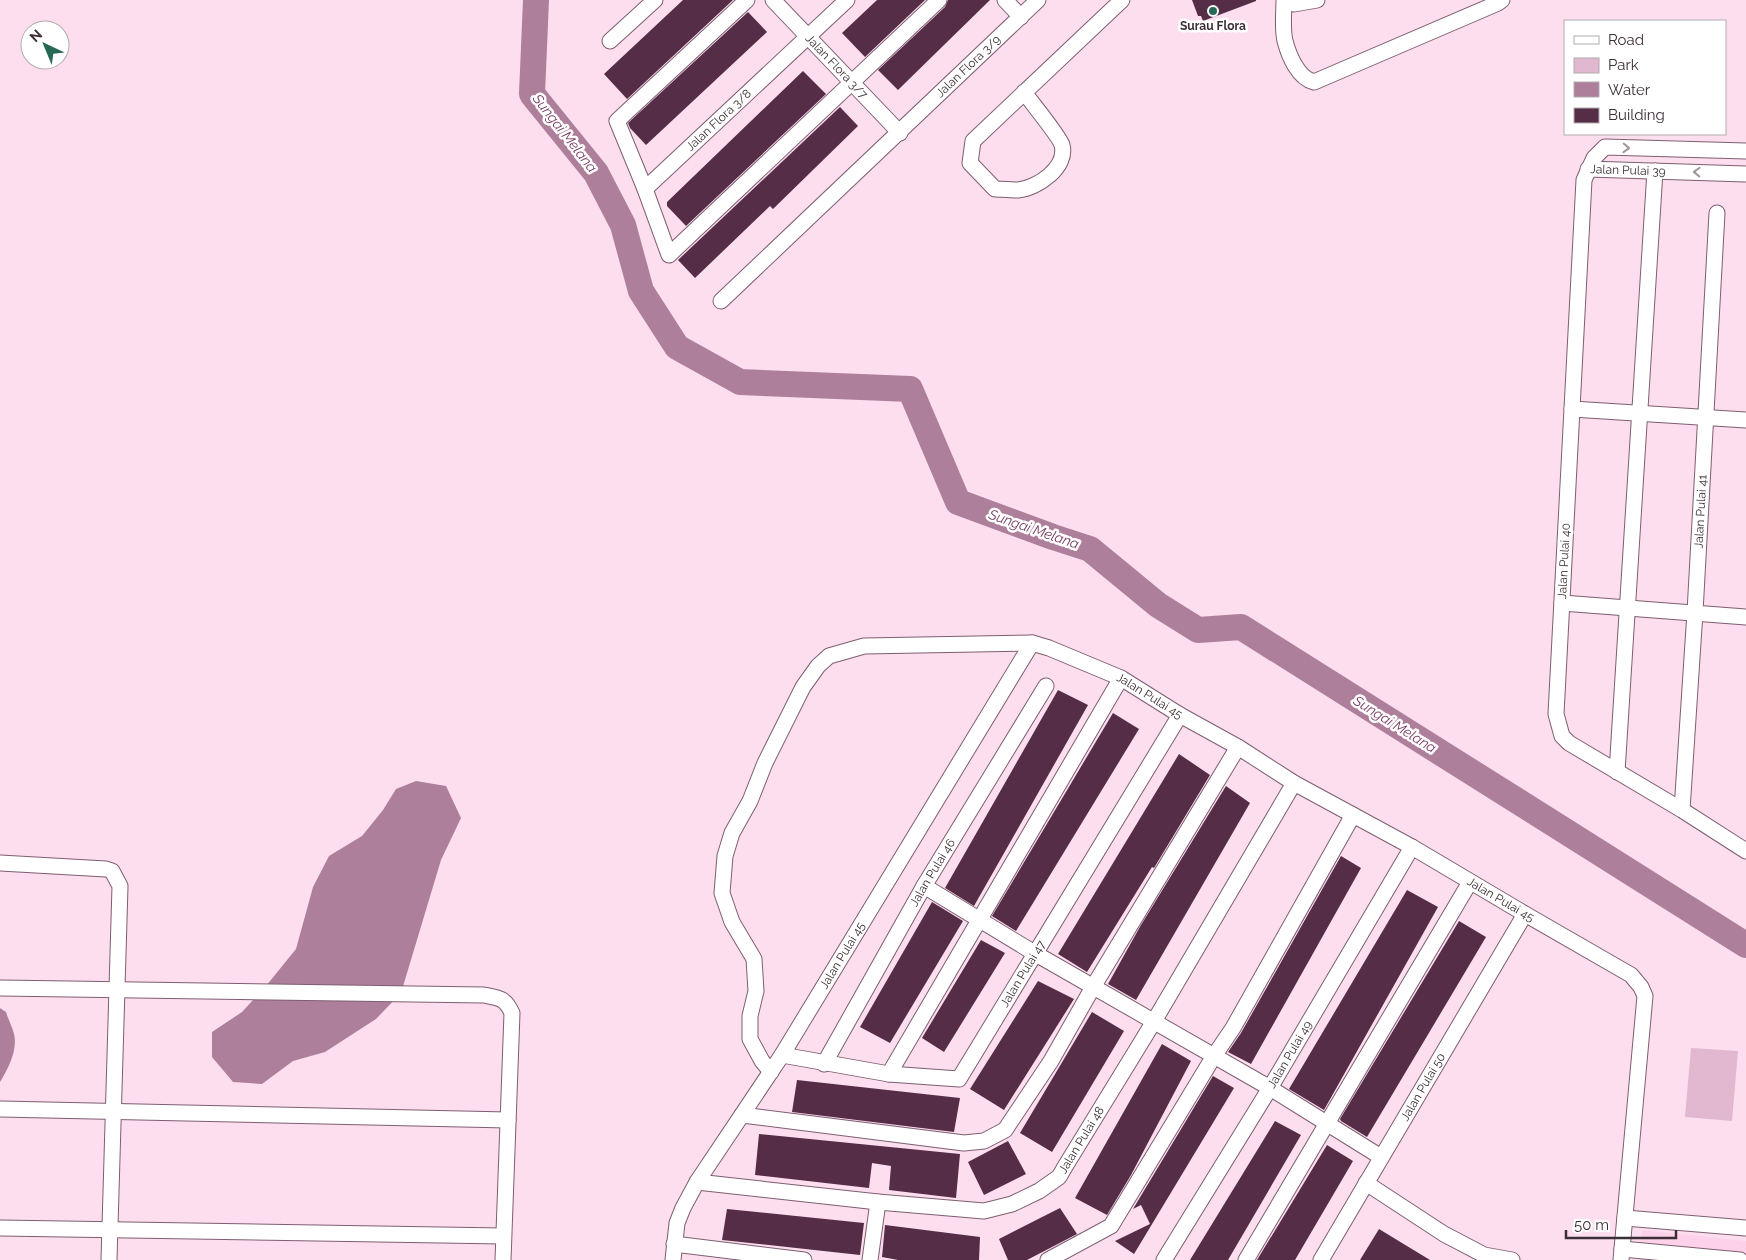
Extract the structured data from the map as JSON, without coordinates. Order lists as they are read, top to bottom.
{
  "streets": {
    "street": [
      "Jalan Flora 3/7",
      "Jalan Flora 3/9",
      "Jalan Flora 3/8",
      "Jalan Pulai 39",
      "Jalan Pulai 41",
      "Jalan Pulai 40",
      "Jalan Pulai 45",
      "Jalan Pulai 46",
      "Jalan Pulai 47",
      "Jalan Pulai 49",
      "Jalan Pulai 50",
      "Jalan Pulai 48"
    ]
  },
  "crossings": [
    ["Jalan Flora 3/7", "Jalan Flora 3/9"],
    ["Jalan Flora 3/7", "Jalan Flora 3/8"],
    ["Jalan Pulai 39", "Jalan Pulai 40"],
    ["Jalan Pulai 41", "Jalan Pulai 40"],
    ["Jalan Pulai 45", "Jalan Pulai 47"],
    ["Jalan Pulai 45", "Jalan Pulai 49"],
    ["Jalan Pulai 45", "Jalan Pulai 50"],
    ["Jalan Pulai 45", "Jalan Pulai 48"],
    ["Jalan Pulai 46", "Jalan Pulai 47"]
  ],
  "water": ["Sungai Melana"],
  "places": ["Surau Flora"],
  "legend": [
    "Road",
    "Park",
    "Water",
    "Building"
  ],
  "scale_bar": "50 m",
  "north": "top left"
}
